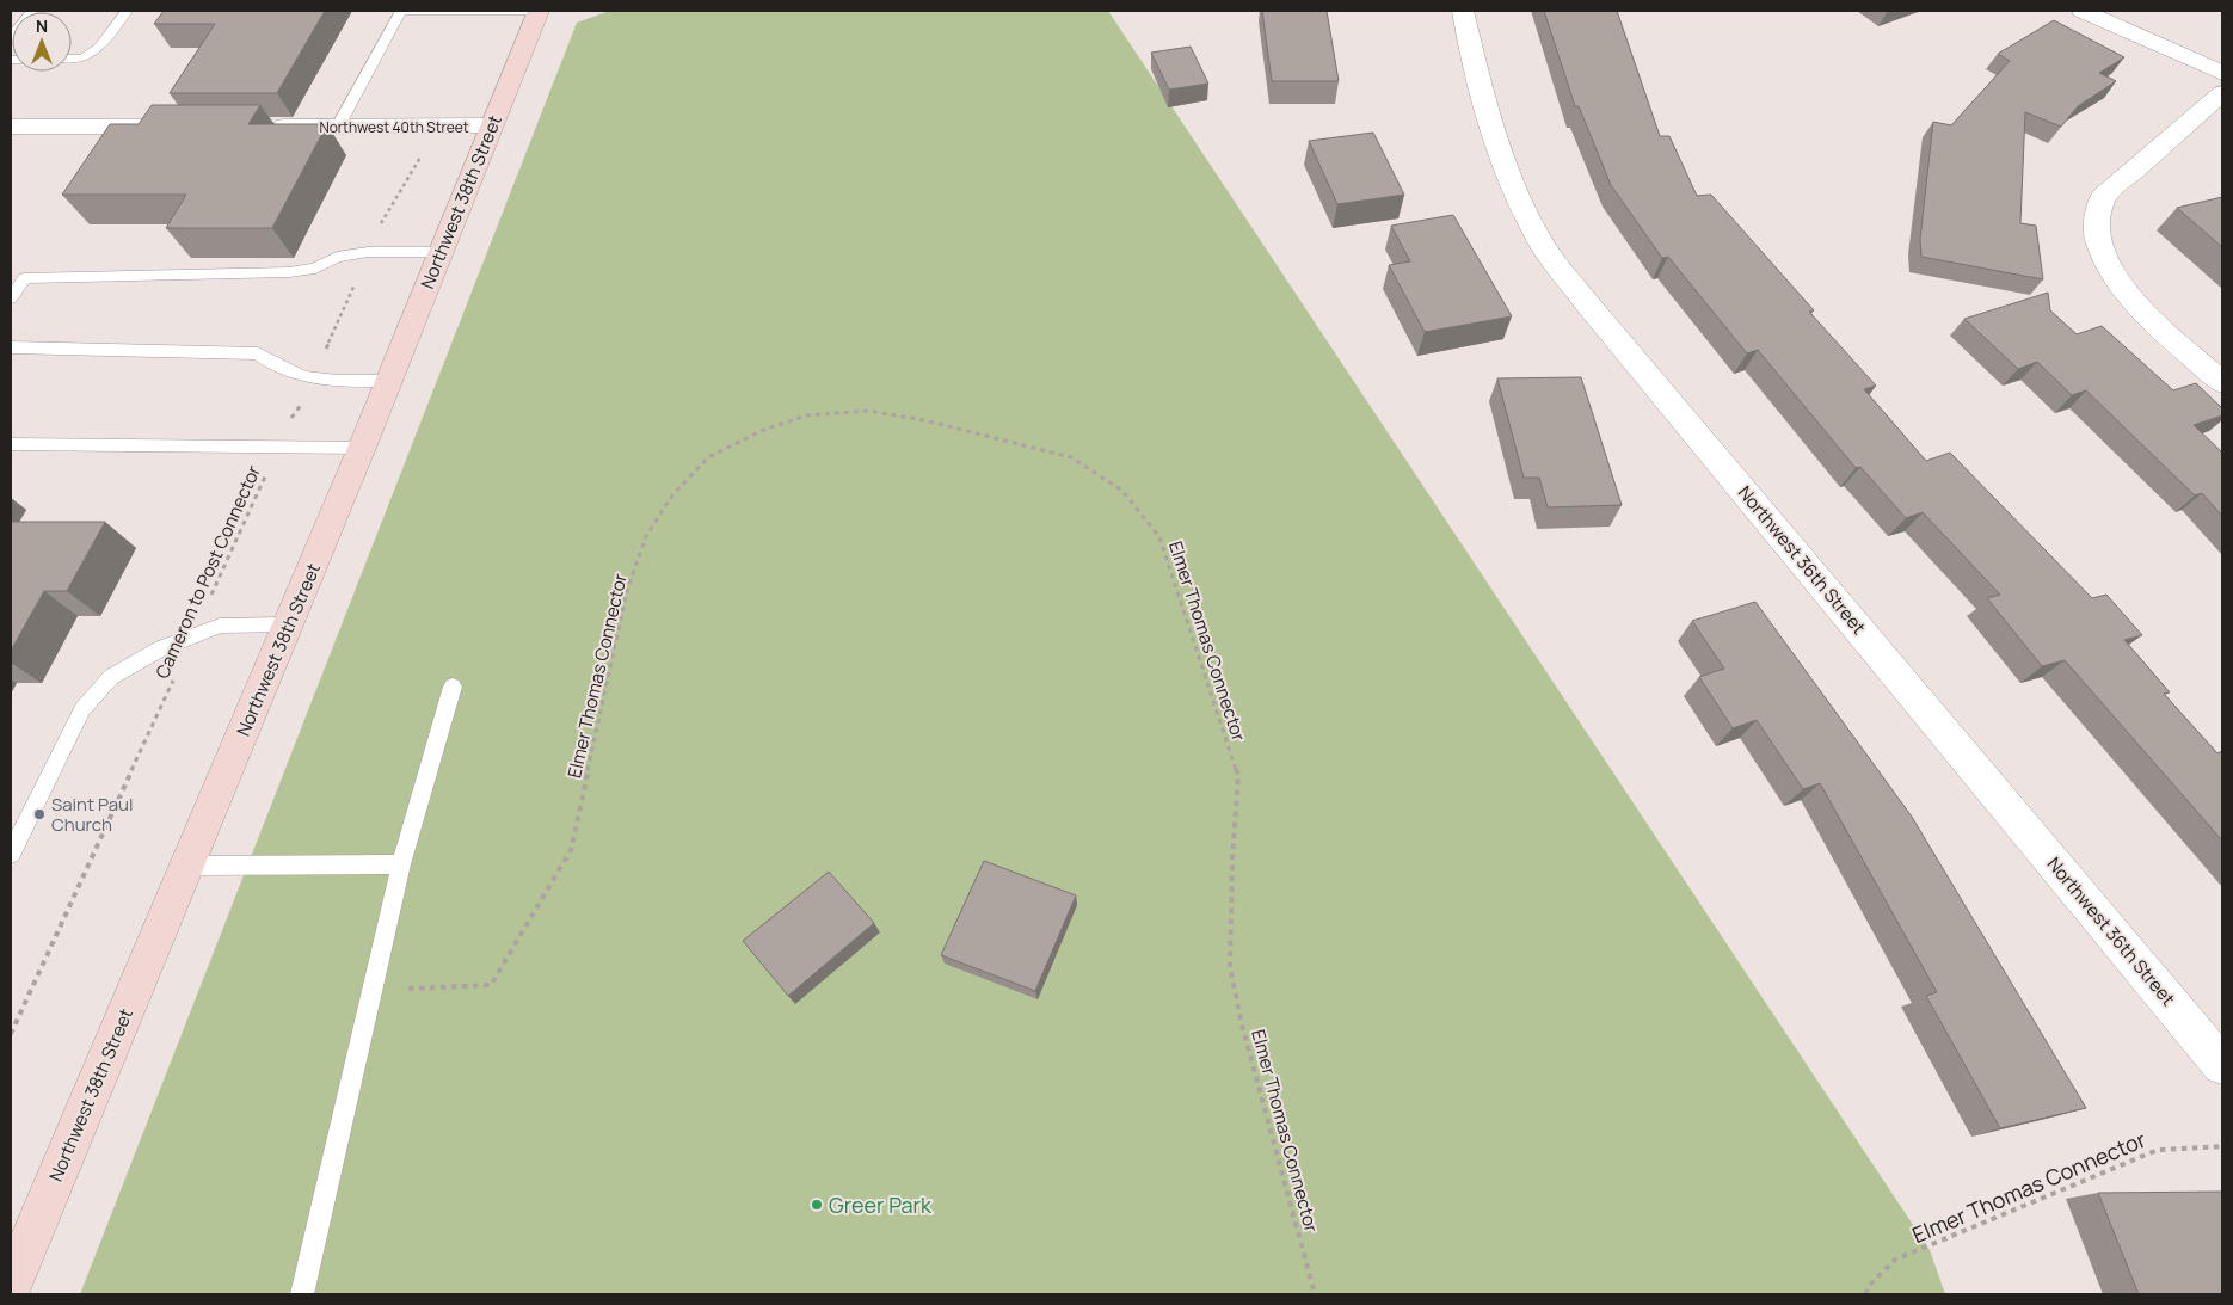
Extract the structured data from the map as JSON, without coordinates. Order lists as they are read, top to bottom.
{
  "streets": {
    "main road": ["Northwest 38th Street"],
    "street": ["Northwest 40th Street", "Northwest 36th Street"],
    "path": ["Cameron to Post Connector", "Elmer Thomas Connector"]
  },
  "crossings": [
    ["Northwest 40th Street", "Northwest 38th Street"],
    ["Northwest 40th Street", "Cameron to Post Connector"]
  ],
  "places": ["Saint Paul Church", "Greer Park"],
  "north": "top"
}
